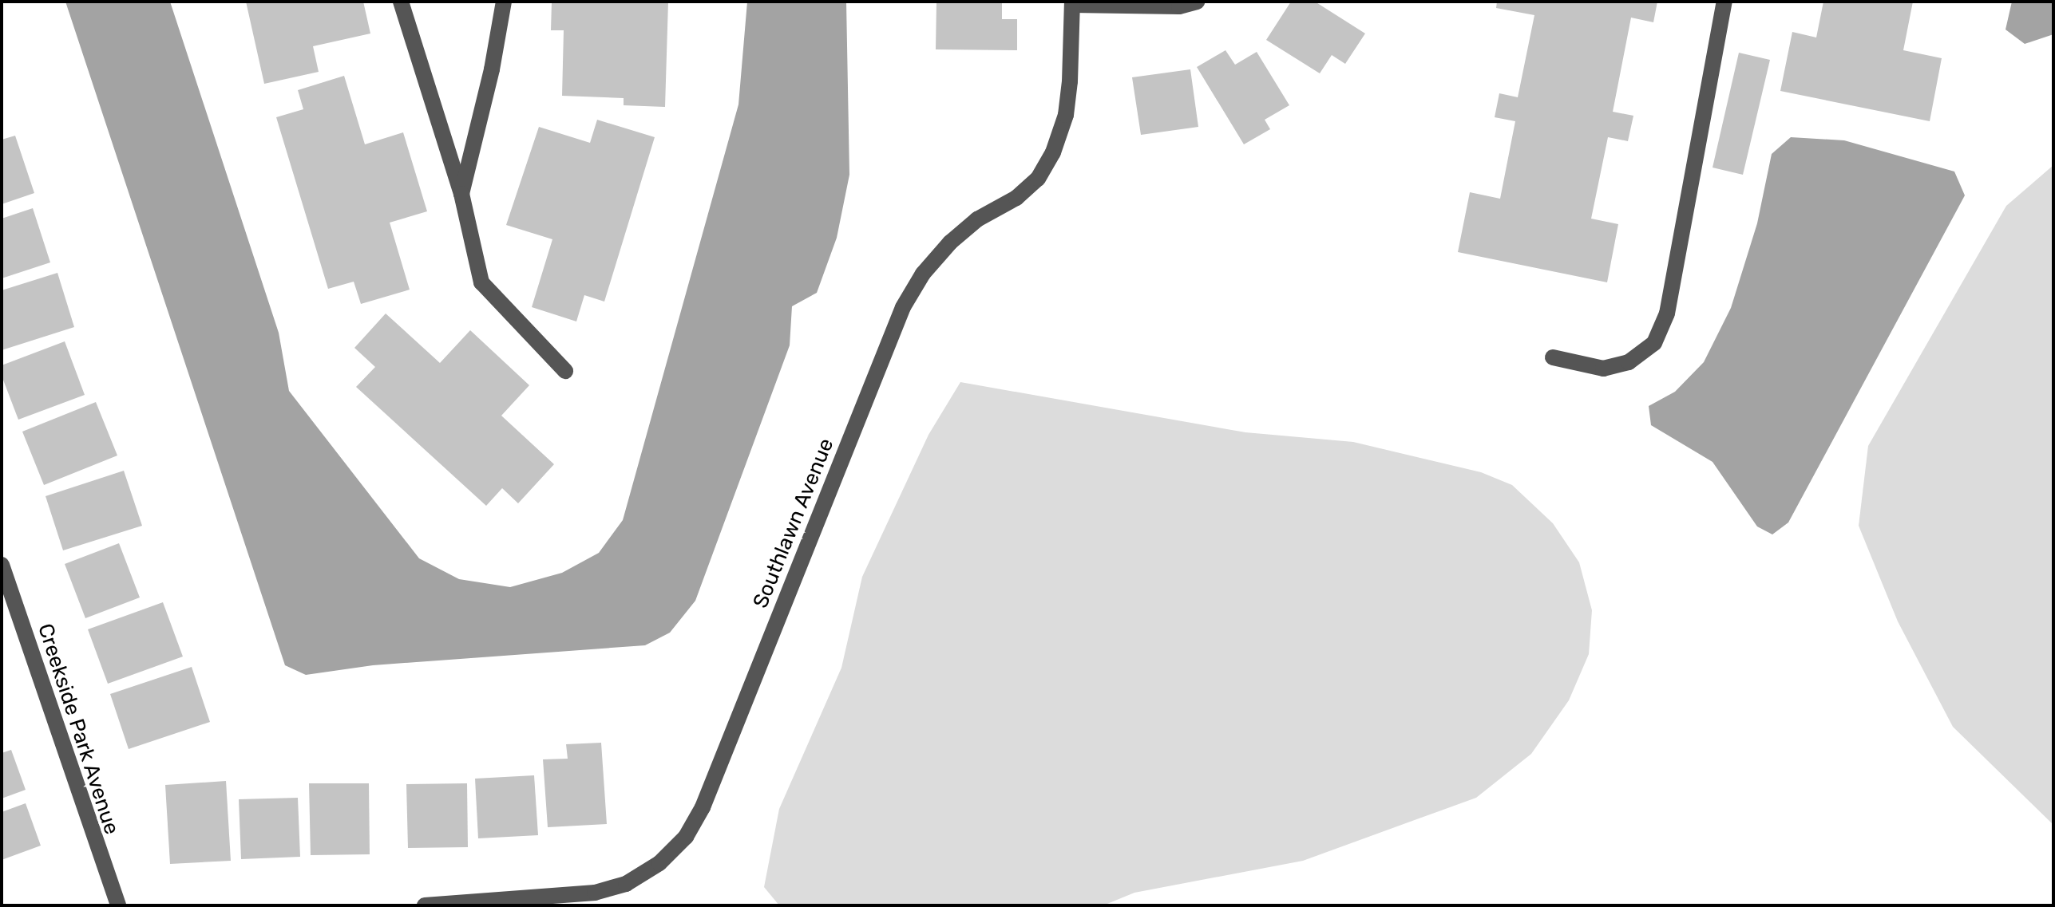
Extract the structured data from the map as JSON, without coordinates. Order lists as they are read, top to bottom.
{
  "streets": {
    "street": ["Southlawn Avenue", "Creekside Park Avenue"]
  }
}
